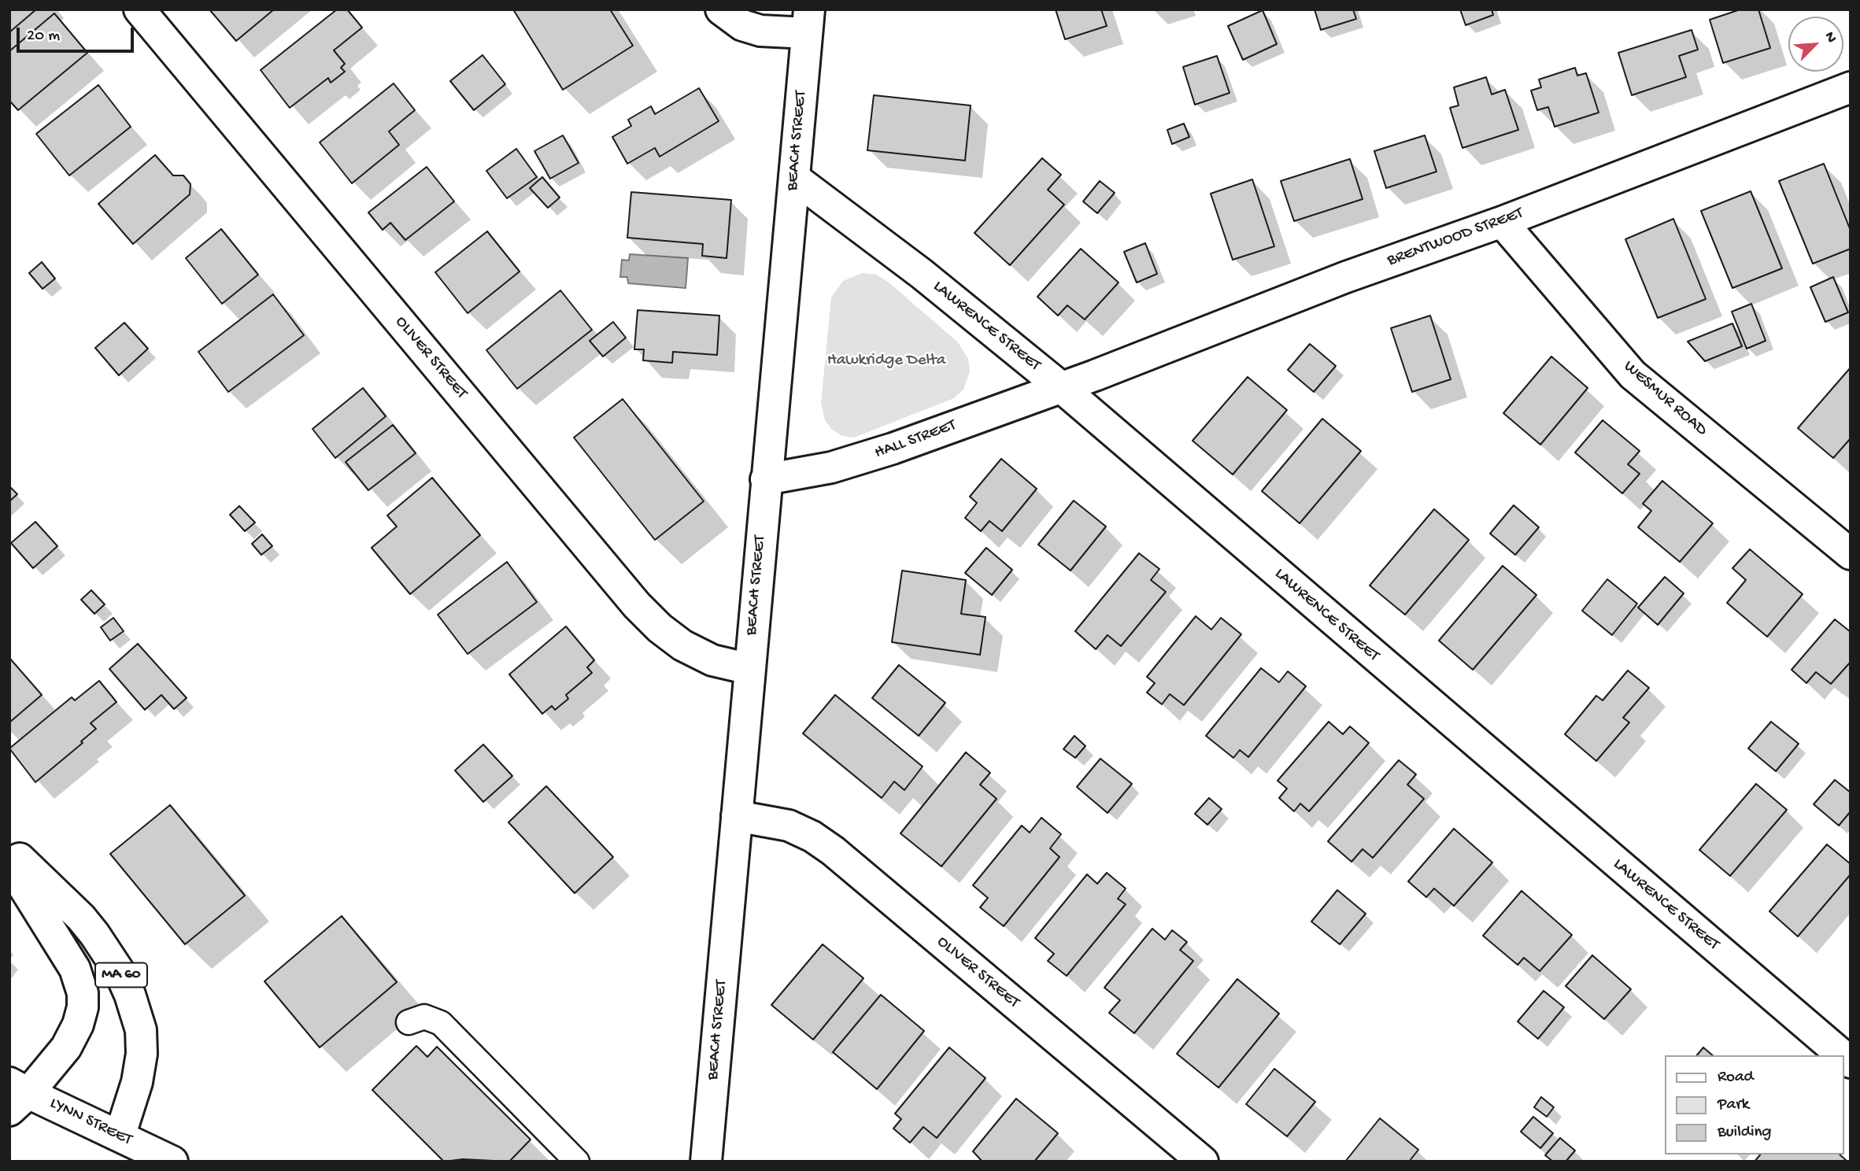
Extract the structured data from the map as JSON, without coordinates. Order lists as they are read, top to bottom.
{
  "streets": {
    "street": [
      "BEACH STREET",
      "BRENTWOOD STREET",
      "LAWRENCE STREET",
      "OLIVER STREET",
      "WESMUR ROAD",
      "HALL STREET",
      "MA 60",
      "LYNN STREET"
    ]
  },
  "crossings": [
    ["BEACH STREET", "LAWRENCE STREET"],
    ["BEACH STREET", "OLIVER STREET"],
    ["BEACH STREET", "HALL STREET"],
    ["BRENTWOOD STREET", "LAWRENCE STREET"],
    ["BRENTWOOD STREET", "WESMUR ROAD"],
    ["BRENTWOOD STREET", "HALL STREET"],
    ["LAWRENCE STREET", "HALL STREET"],
    ["MA 60", "LYNN STREET"]
  ],
  "parks": ["Hawkridge Delta"],
  "legend": ["Road", "Park", "Building"],
  "scale_bar": "20 m",
  "north": "top right"
}
